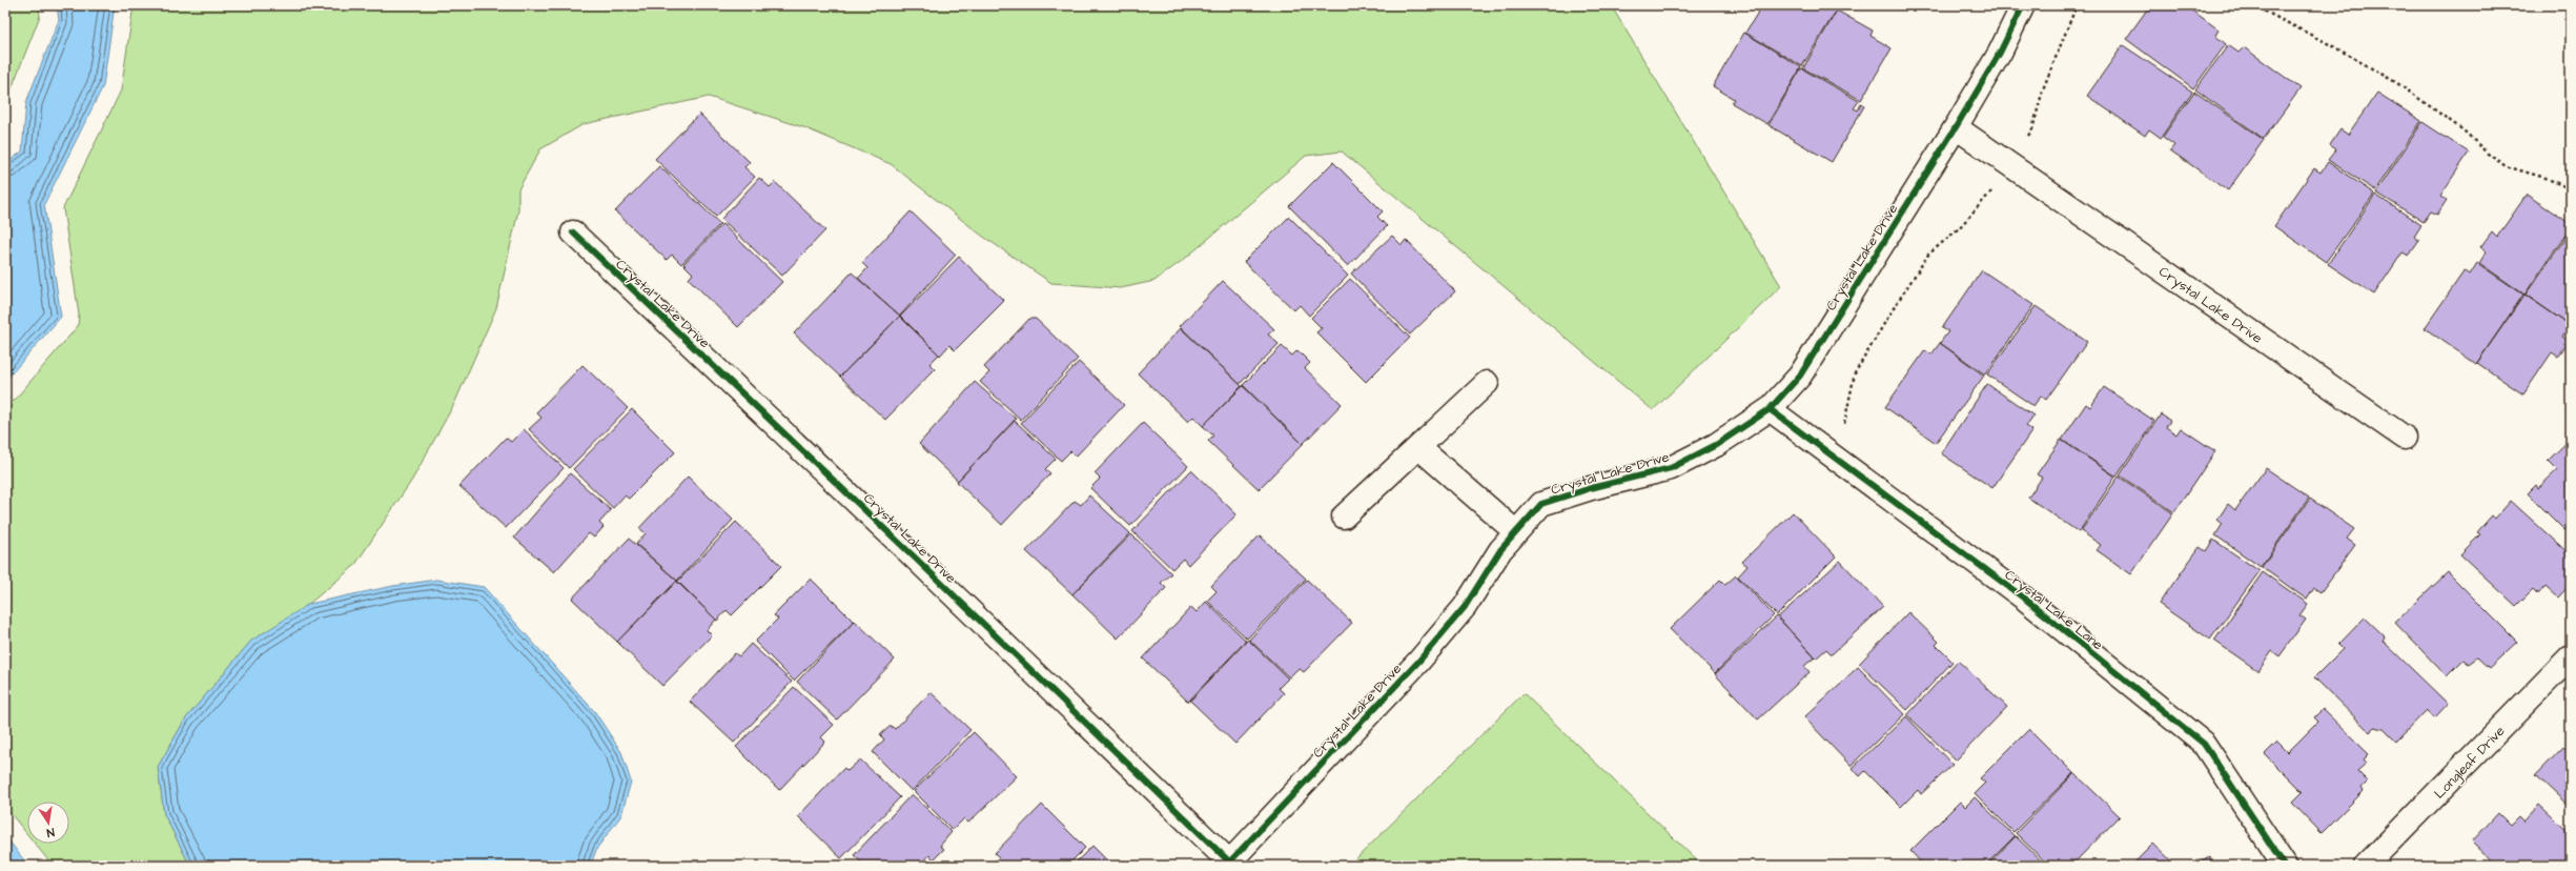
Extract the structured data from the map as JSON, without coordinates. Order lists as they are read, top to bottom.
{
  "streets": {
    "street": ["Crystal Lake Drive", "Crystal Lake Lane", "Longleaf Drive"]
  },
  "crossings": [
    ["Crystal Lake Drive", "Crystal Lake Lane"]
  ],
  "north": "bottom"
}
